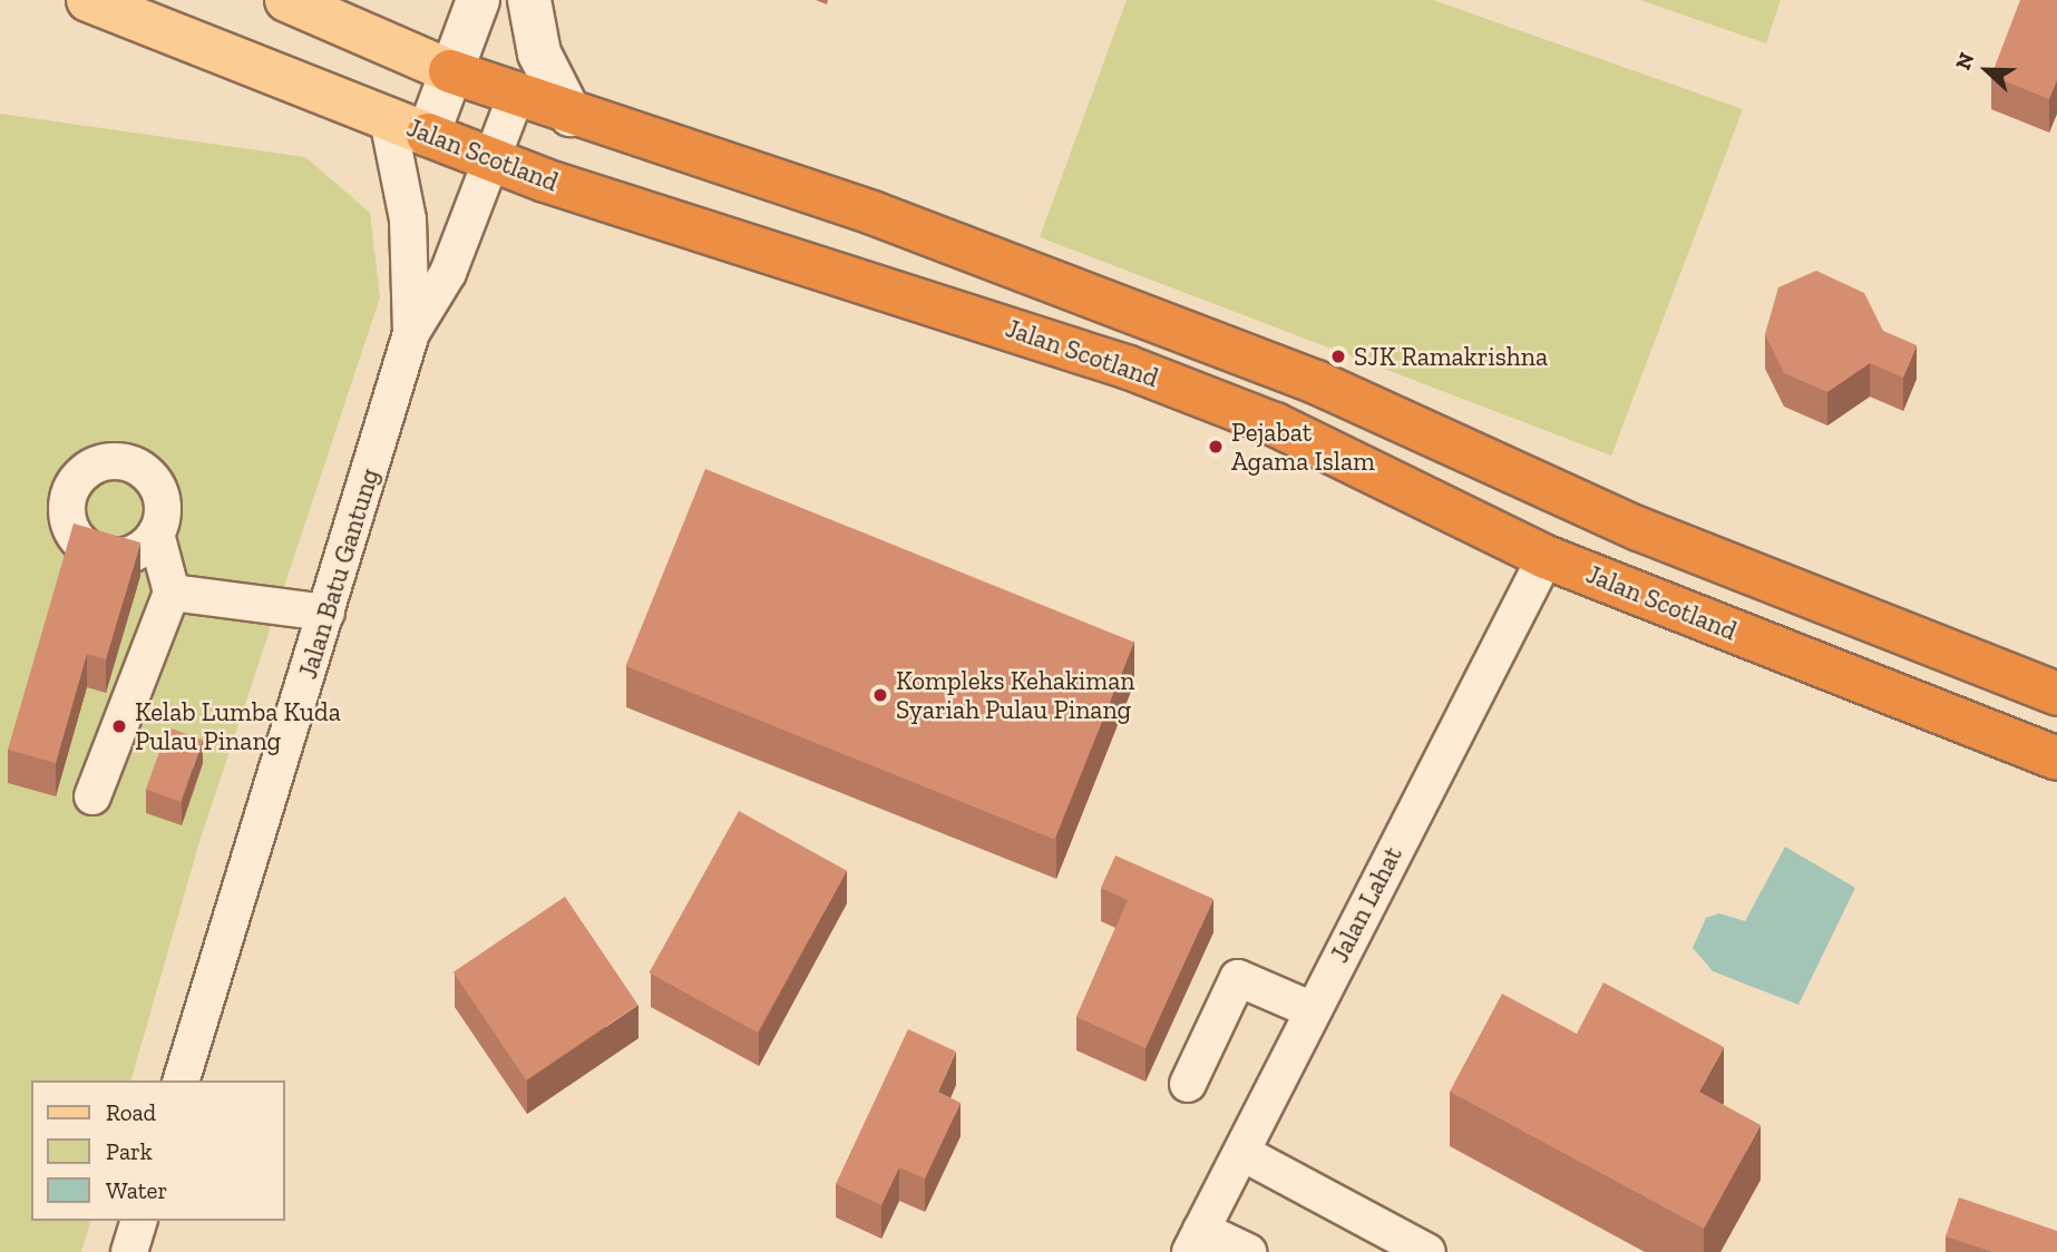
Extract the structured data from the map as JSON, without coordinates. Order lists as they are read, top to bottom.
{
  "streets": {
    "highway": ["Jalan Scotland"],
    "street": ["Jalan Batu Gantung", "Jalan Lahat"]
  },
  "crossings": [
    ["Jalan Scotland", "Jalan Batu Gantung"],
    ["Jalan Scotland", "Jalan Lahat"]
  ],
  "places": [
    "SJK Ramakrishna",
    "Pejabat Agama Islam",
    "Kompleks Kehakiman Syariah Pulau Pinang",
    "Kelab Lumba Kuda Pulau Pinang"
  ],
  "legend": ["Road", "Park", "Water"],
  "north": "left"
}
